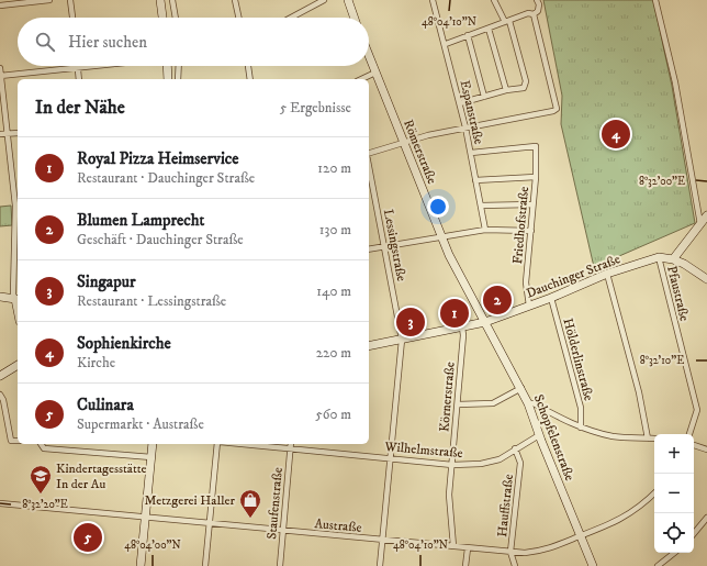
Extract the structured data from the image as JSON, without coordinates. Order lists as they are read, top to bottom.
{
  "streets": {
    "street": [
      "Espanstraße",
      "Römerstraße",
      "Friedhofstraße",
      "Lessingstraße",
      "Dauchinger Straße",
      "Pfaustraße",
      "Hölderlinstraße",
      "Körnerstraße",
      "Schopfelenstraße",
      "Wilhelmstraße",
      "Staufenstraße",
      "Hauffstraße",
      "Austraße"
    ]
  },
  "crossings": [
    ["Espanstraße", "Friedhofstraße"],
    ["Römerstraße", "Dauchinger Straße"],
    ["Römerstraße", "Schopfelenstraße"],
    ["Friedhofstraße", "Dauchinger Straße"],
    ["Lessingstraße", "Dauchinger Straße"],
    ["Lessingstraße", "Wilhelmstraße"],
    ["Lessingstraße", "Austraße"],
    ["Dauchinger Straße", "Pfaustraße"],
    ["Dauchinger Straße", "Hölderlinstraße"],
    ["Dauchinger Straße", "Körnerstraße"],
    ["Dauchinger Straße", "Schopfelenstraße"],
    ["Körnerstraße", "Wilhelmstraße"],
    ["Körnerstraße", "Austraße"],
    ["Schopfelenstraße", "Wilhelmstraße"],
    ["Schopfelenstraße", "Austraße"],
    ["Wilhelmstraße", "Staufenstraße"],
    ["Wilhelmstraße", "Hauffstraße"],
    ["Staufenstraße", "Austraße"],
    ["Hauffstraße", "Austraße"]
  ],
  "places": {
    "school or university": ["Kindertagesstätte In der Au"],
    "shop": ["Metzgerei Haller"]
  },
  "page": {
    "search": "Hier suchen",
    "heading": ["In der Nähe", "5 Ergebnisse"],
    "pins": [
      "4",
      "2",
      "1",
      "3",
      "5"
    ],
    "list": [
      {
        "mark": "1",
        "name": "Royal Pizza Heimservice",
        "note": "Restaurant · Dauchinger Straße",
        "value": "120 m"
      },
      {
        "mark": "2",
        "name": "Blumen Lamprecht",
        "note": "Geschäft · Dauchinger Straße",
        "value": "130 m"
      },
      {
        "mark": "3",
        "name": "Singapur",
        "note": "Restaurant · Lessingstraße",
        "value": "140 m"
      },
      {
        "mark": "4",
        "name": "Sophienkirche",
        "note": "Kirche",
        "value": "220 m"
      },
      {
        "mark": "5",
        "name": "Culinara",
        "note": "Supermarkt · Austraße",
        "value": "560 m"
      }
    ],
    "map_buttons": ["+", "−"]
  },
  "coordinates": [
    "48°04'10\"N",
    "8°32'00\"E",
    "8°32'10\"E",
    "8°32'20\"E",
    "48°04'00\"N"
  ]
}
